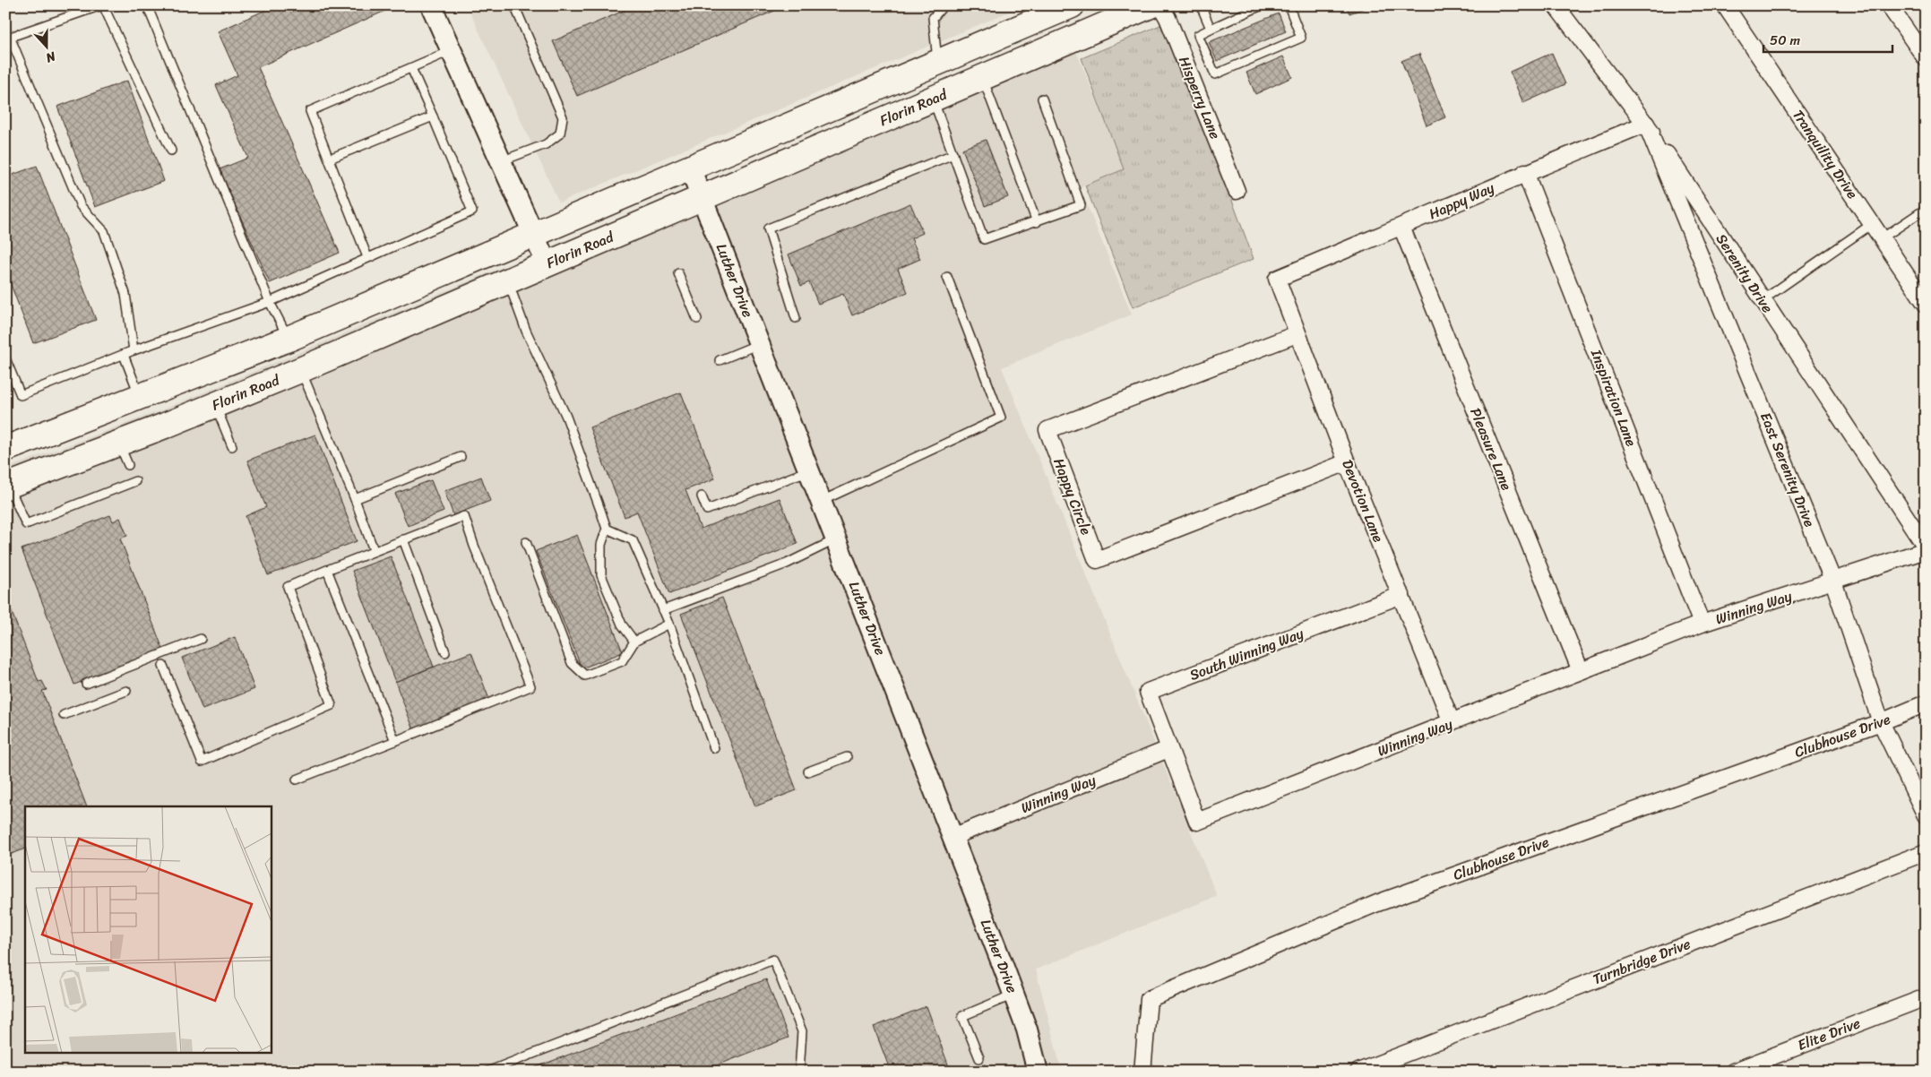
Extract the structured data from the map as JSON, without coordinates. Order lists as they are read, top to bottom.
{
  "streets": {
    "main road": ["Florin Road"],
    "street": [
      "Hisperry Lane",
      "Tranquility Drive",
      "Happy Way",
      "Serenity Drive",
      "Luther Drive",
      "Inspiration Lane",
      "Pleasure Lane",
      "East Serenity Drive",
      "Happy Circle",
      "Devotion Lane",
      "Winning Way",
      "South Winning Way",
      "Clubhouse Drive",
      "Turnbridge Drive",
      "Elite Drive"
    ]
  },
  "crossings": [
    ["Florin Road", "Luther Drive"],
    ["Happy Way", "Serenity Drive"],
    ["Happy Way", "Inspiration Lane"],
    ["Happy Way", "Pleasure Lane"],
    ["Happy Way", "East Serenity Drive"],
    ["Happy Way", "Devotion Lane"],
    ["Serenity Drive", "East Serenity Drive"],
    ["Luther Drive", "Winning Way"],
    ["Inspiration Lane", "Winning Way"],
    ["Pleasure Lane", "Winning Way"],
    ["East Serenity Drive", "Winning Way"],
    ["East Serenity Drive", "Clubhouse Drive"],
    ["Happy Circle", "Devotion Lane"],
    ["Devotion Lane", "Winning Way"],
    ["Devotion Lane", "South Winning Way"],
    ["Winning Way", "South Winning Way"]
  ],
  "scale_bar": "50 m",
  "north": "bottom"
}
